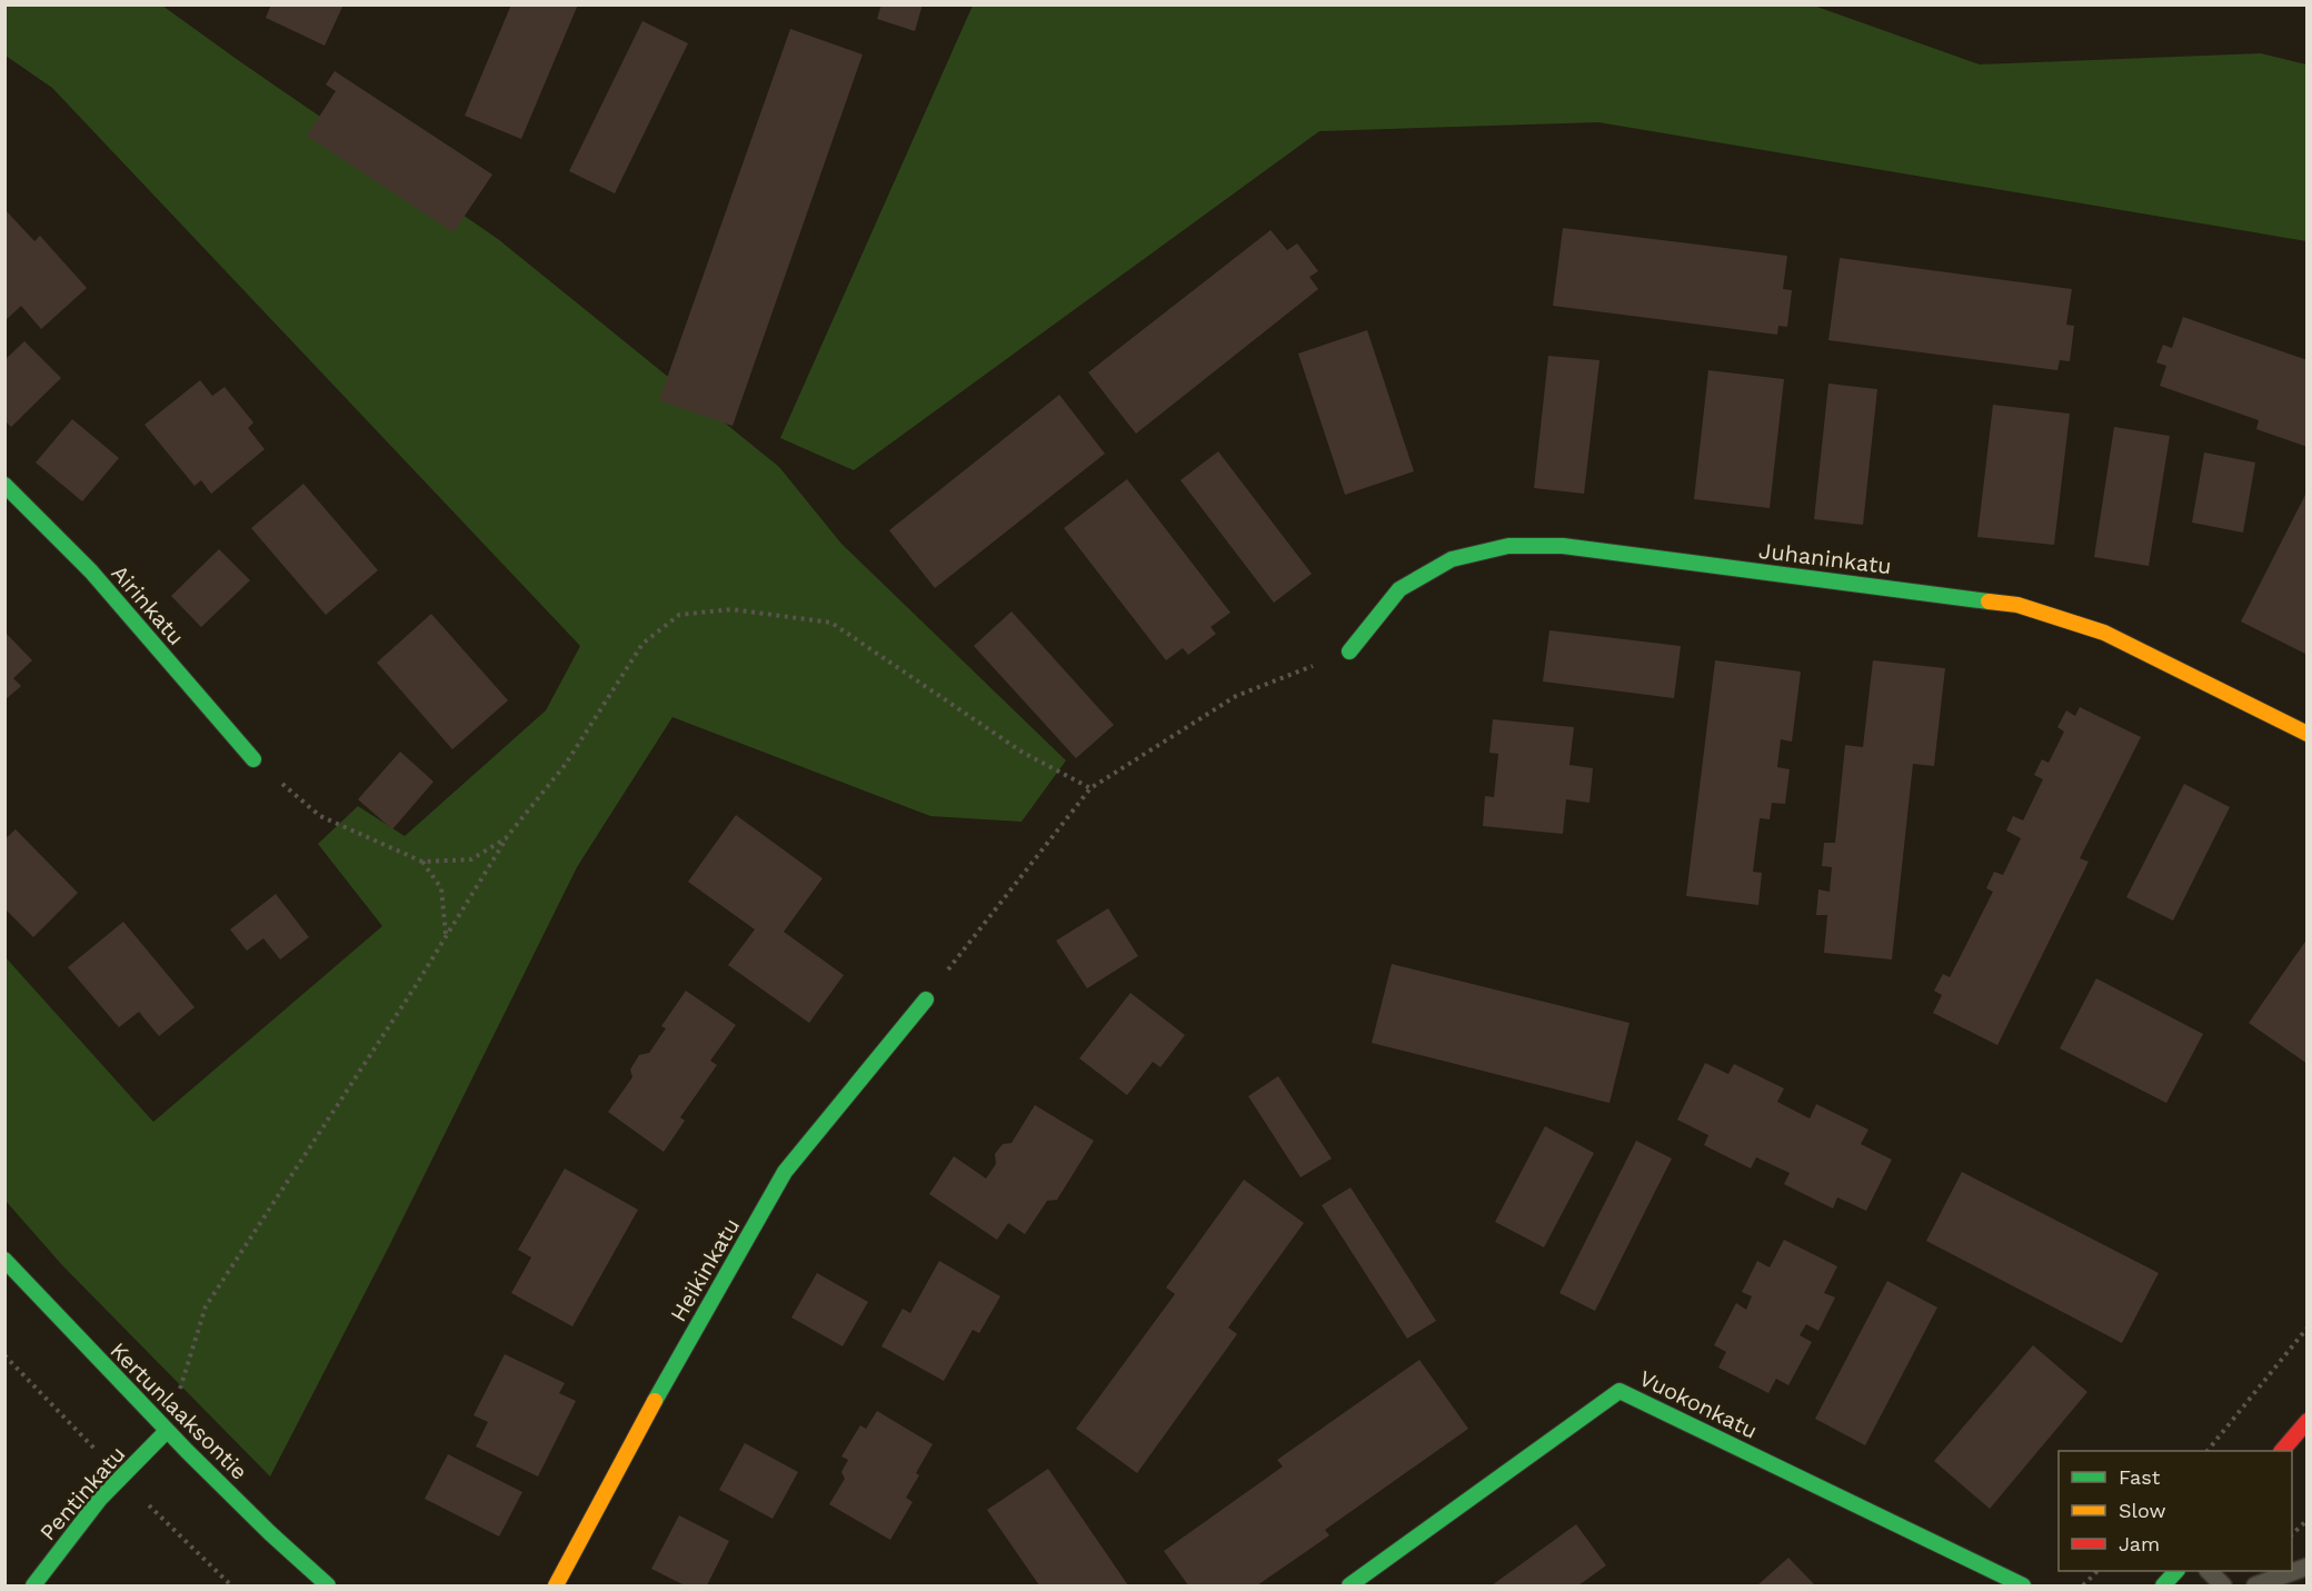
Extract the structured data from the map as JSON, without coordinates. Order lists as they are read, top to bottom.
{
  "streets": {
    "street": [
      "Juhaninkatu",
      "Airinkatu",
      "Heikinkatu",
      "Vuokonkatu",
      "Kertunlaaksontie",
      "Pentinkatu"
    ]
  },
  "crossings": [
    ["Kertunlaaksontie", "Pentinkatu"]
  ],
  "legend": ["Fast", "Slow", "Jam"]
}
